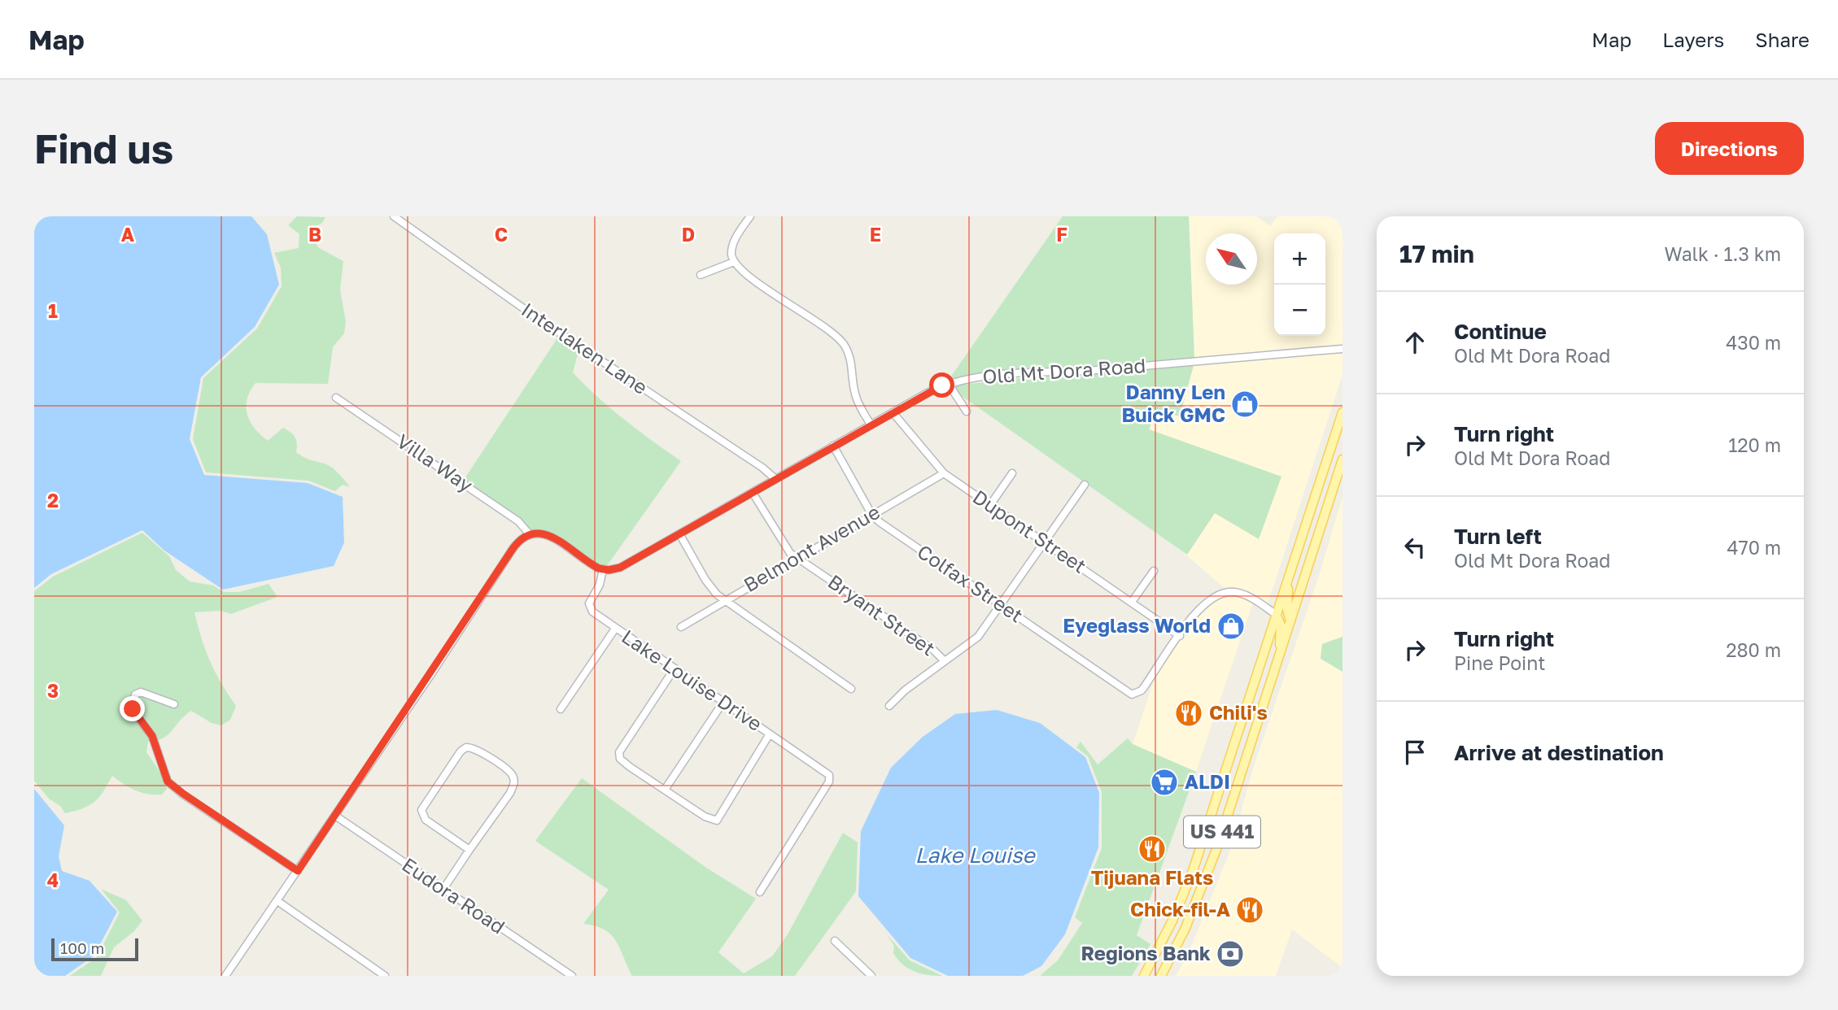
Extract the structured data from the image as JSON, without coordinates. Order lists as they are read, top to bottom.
{
  "streets": {
    "main road": ["US 441"],
    "street": [
      "Interlaken Lane",
      "Old Mt Dora Road",
      "Villa Way",
      "Dupont Street",
      "Belmont Avenue",
      "Colfax Street",
      "Bryant Street",
      "Lake Louise Drive",
      "Eudora Road"
    ]
  },
  "crossings": [
    ["Interlaken Lane", "Old Mt Dora Road"],
    ["Old Mt Dora Road", "Dupont Street"],
    ["Old Mt Dora Road", "Colfax Street"],
    ["Old Mt Dora Road", "Bryant Street"],
    ["Old Mt Dora Road", "Lake Louise Drive"],
    ["Dupont Street", "Belmont Avenue"],
    ["Dupont Street", "Colfax Street"],
    ["Belmont Avenue", "Colfax Street"],
    ["Belmont Avenue", "Bryant Street"]
  ],
  "water": ["Lake Louise"],
  "places": {
    "shop": ["Danny Len Buick GMC", "Eyeglass World"],
    "restaurant": ["Chili's", "Tijuana Flats", "Chick-fil-A"],
    "supermarket": ["ALDI"],
    "bank": ["Regions Bank"]
  },
  "scale_bar": "100 m",
  "north": "top left",
  "page": {
    "header": "Map",
    "nav": ["Map", "Layers", "Share"],
    "buttons": "Directions",
    "title": "Find us",
    "heading": ["17 min", "Walk · 1.3 km"],
    "map_buttons": ["+", "−"],
    "list": [
      ["Continue", "Old Mt Dora Road", "430 m"],
      ["Turn right", "Old Mt Dora Road", "120 m"],
      ["Turn left", "Old Mt Dora Road", "470 m"],
      ["Turn right", "Pine Point", "280 m"],
      "Arrive at destination"
    ],
    "scale": "100 m"
  },
  "grid": {
    "columns": [
      "A",
      "B",
      "C",
      "D",
      "E",
      "F"
    ],
    "rows": [
      "1",
      "2",
      "3",
      "4"
    ]
  }
}
